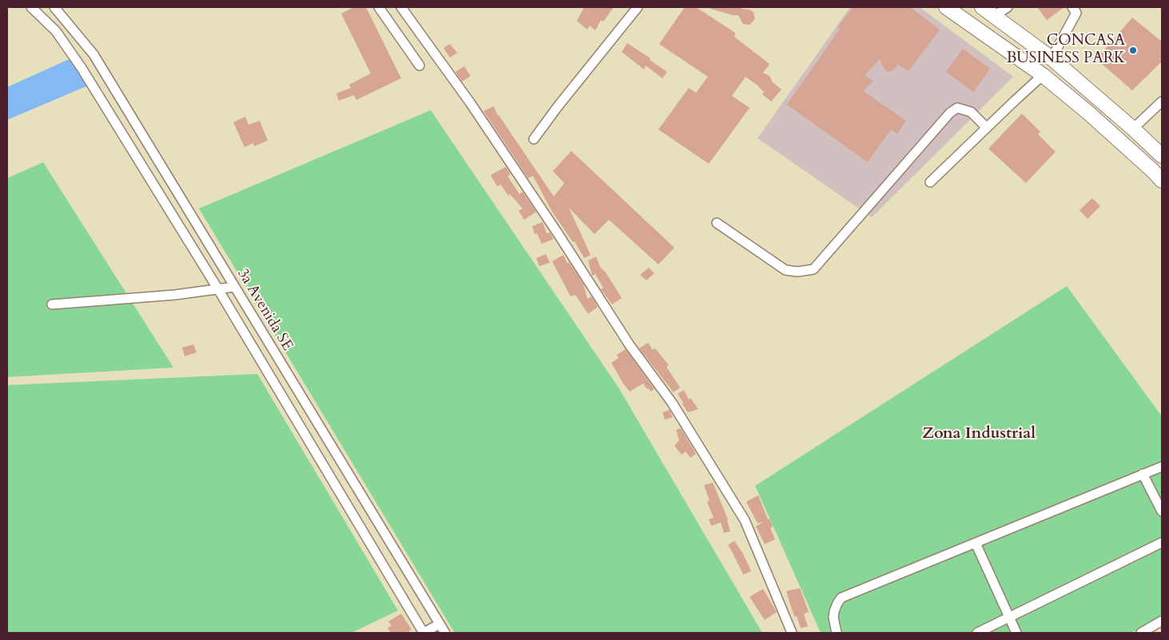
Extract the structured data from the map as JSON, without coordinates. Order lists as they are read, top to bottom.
{
  "streets": {
    "street": ["3a Avenida SE"]
  },
  "districts": ["Zona Industrial"],
  "places": ["CONCASA BUSINESS PARK"]
}
